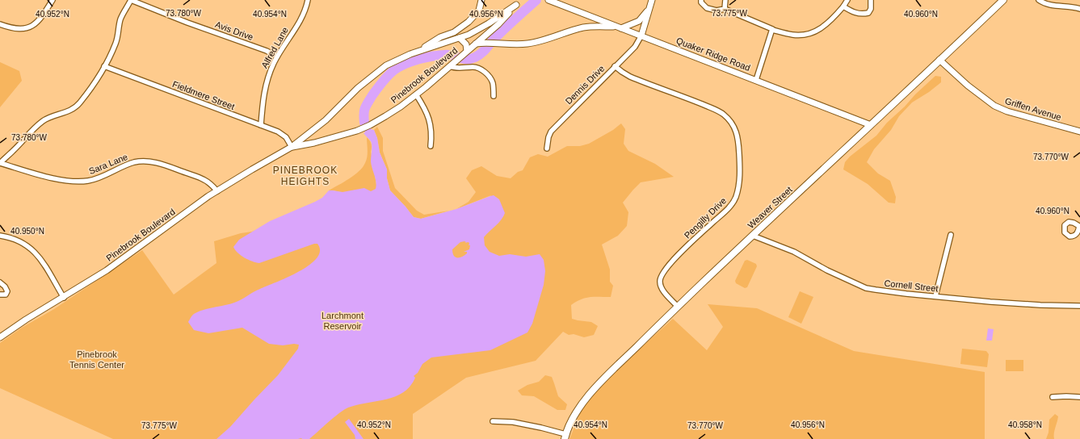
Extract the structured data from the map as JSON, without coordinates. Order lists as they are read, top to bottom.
{
  "streets": {
    "main road": ["Weaver Street"],
    "street": [
      "Avis Drive",
      "Alfred Lane",
      "Quaker Ridge Road",
      "Pinebrook Boulevard",
      "Dennis Drive",
      "Fieldmere Street",
      "Griffen Avenue",
      "Sara Lane",
      "Pengilly Drive",
      "Cornell Street"
    ]
  },
  "crossings": [
    ["Avis Drive", "Alfred Lane"],
    ["Alfred Lane", "Fieldmere Street"],
    ["Quaker Ridge Road", "Dennis Drive"],
    ["Quaker Ridge Road", "Weaver Street"],
    ["Pinebrook Boulevard", "Fieldmere Street"],
    ["Pinebrook Boulevard", "Sara Lane"],
    ["Dennis Drive", "Pengilly Drive"],
    ["Griffen Avenue", "Weaver Street"],
    ["Weaver Street", "Pengilly Drive"],
    ["Weaver Street", "Cornell Street"]
  ],
  "districts": ["PINEBROOK HEIGHTS"],
  "parks": ["Larchmont Reservoir", "Pinebrook Tennis Center"],
  "coordinates": [
    "73.780°W",
    "73.775°W",
    "40.952°N",
    "40.954°N",
    "40.956°N",
    "40.960°N",
    "73.770°W",
    "40.950°N",
    "40.958°N"
  ]
}
